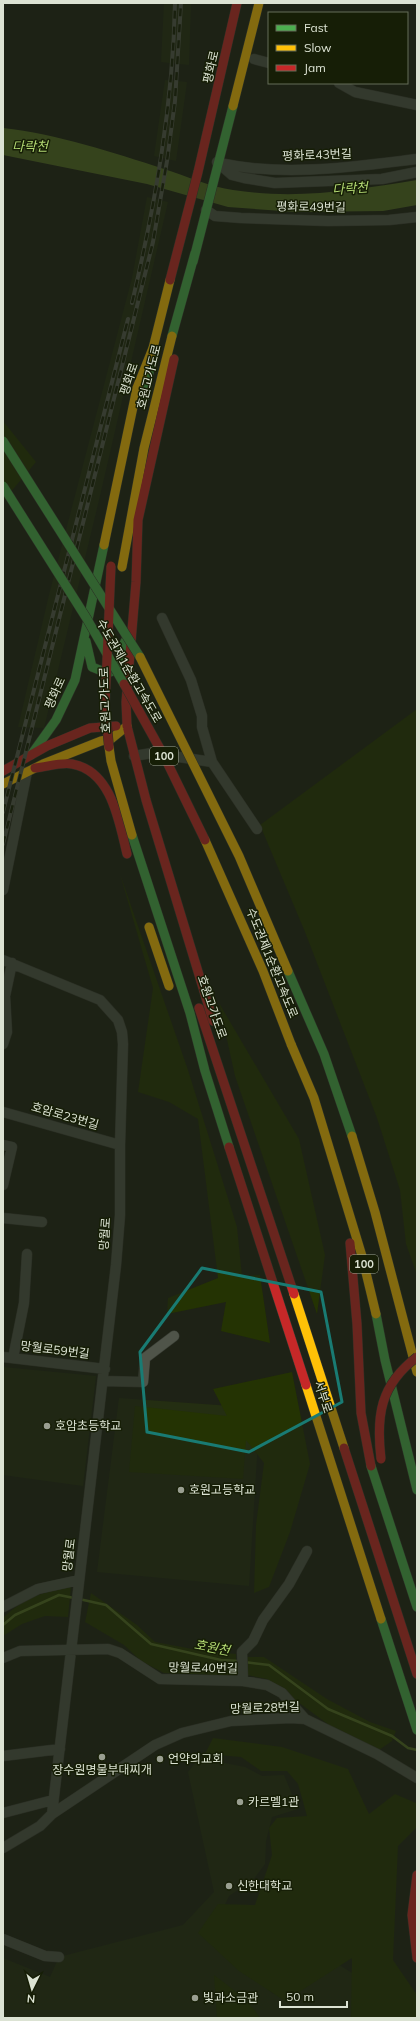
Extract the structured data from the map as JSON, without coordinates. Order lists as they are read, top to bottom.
{
  "streets": {
    "main road": [
      "평화로",
      "호원고가도로",
      "수도권제1순환고속도로",
      "100",
      "서부로"
    ],
    "street": [
      "평화로43번길",
      "평화로49번길",
      "호암로23번길",
      "망월로",
      "망월로59번길",
      "망월로40번길",
      "망월로28번길"
    ]
  },
  "crossings": [
    ["평화로", "호원고가도로"],
    ["호원고가도로", "서부로"],
    ["호암로23번길", "망월로"],
    ["망월로", "망월로59번길"],
    ["망월로", "망월로40번길"],
    ["망월로40번길", "망월로28번길"]
  ],
  "water": ["다락천", "호원천"],
  "places": [
    "호암초등학교",
    "호원고등학교",
    "장수원명물부대찌개",
    "언약의교회",
    "카르멜1관",
    "신한대학교",
    "빛과소금관"
  ],
  "legend": ["Fast", "Slow", "Jam"],
  "scale_bar": "50 m",
  "north": "bottom"
}
